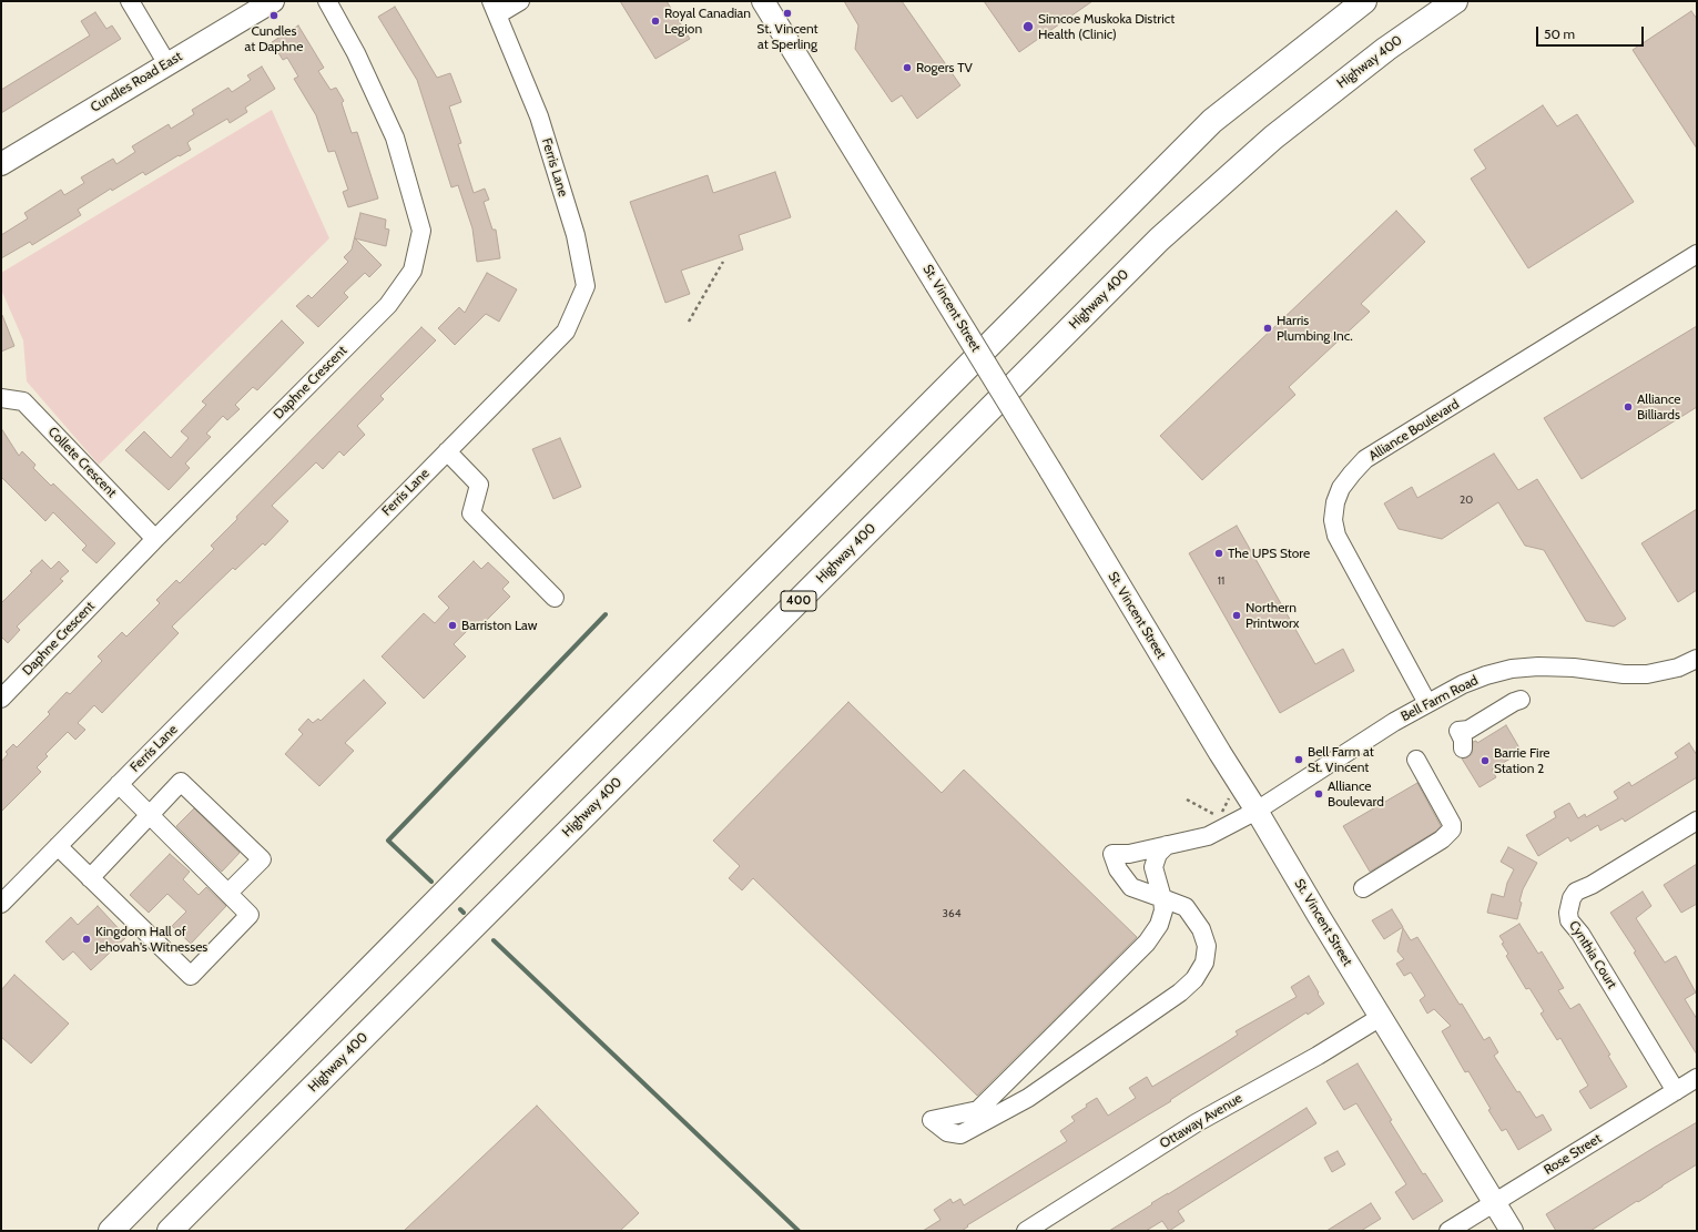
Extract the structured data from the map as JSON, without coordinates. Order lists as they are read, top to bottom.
{
  "streets": {
    "highway": ["Highway 400", "400"],
    "main road": ["Cundles Road East", "St. Vincent Street"],
    "street": [
      "Ferris Lane",
      "Daphne Crescent",
      "Alliance Boulevard",
      "Collete Crescent",
      "Bell Farm Road",
      "Cynthia Court",
      "Ottaway Avenue",
      "Rose Street"
    ]
  },
  "crossings": [
    ["St. Vincent Street", "Bell Farm Road"],
    ["St. Vincent Street", "Ottaway Avenue"],
    ["St. Vincent Street", "Rose Street"],
    ["Daphne Crescent", "Collete Crescent"],
    ["Alliance Boulevard", "Bell Farm Road"],
    ["Cynthia Court", "Rose Street"]
  ],
  "places": [
    "St. Vincent at Sperling",
    "Cundles at Daphne",
    "Royal Canadian Legion",
    "Simcoe Muskoka District Health (Clinic)",
    "Rogers TV",
    "Harris Plumbing Inc.",
    "Alliance Billiards",
    "The UPS Store",
    "Northern Printworx",
    "Barriston Law",
    "Bell Farm at St. Vincent",
    "Barrie Fire Station 2",
    "Alliance Boulevard",
    "Kingdom Hall of Jehovah's Witnesses"
  ],
  "house_numbers": ["20", "11", "364"],
  "scale_bar": "50 m"
}
